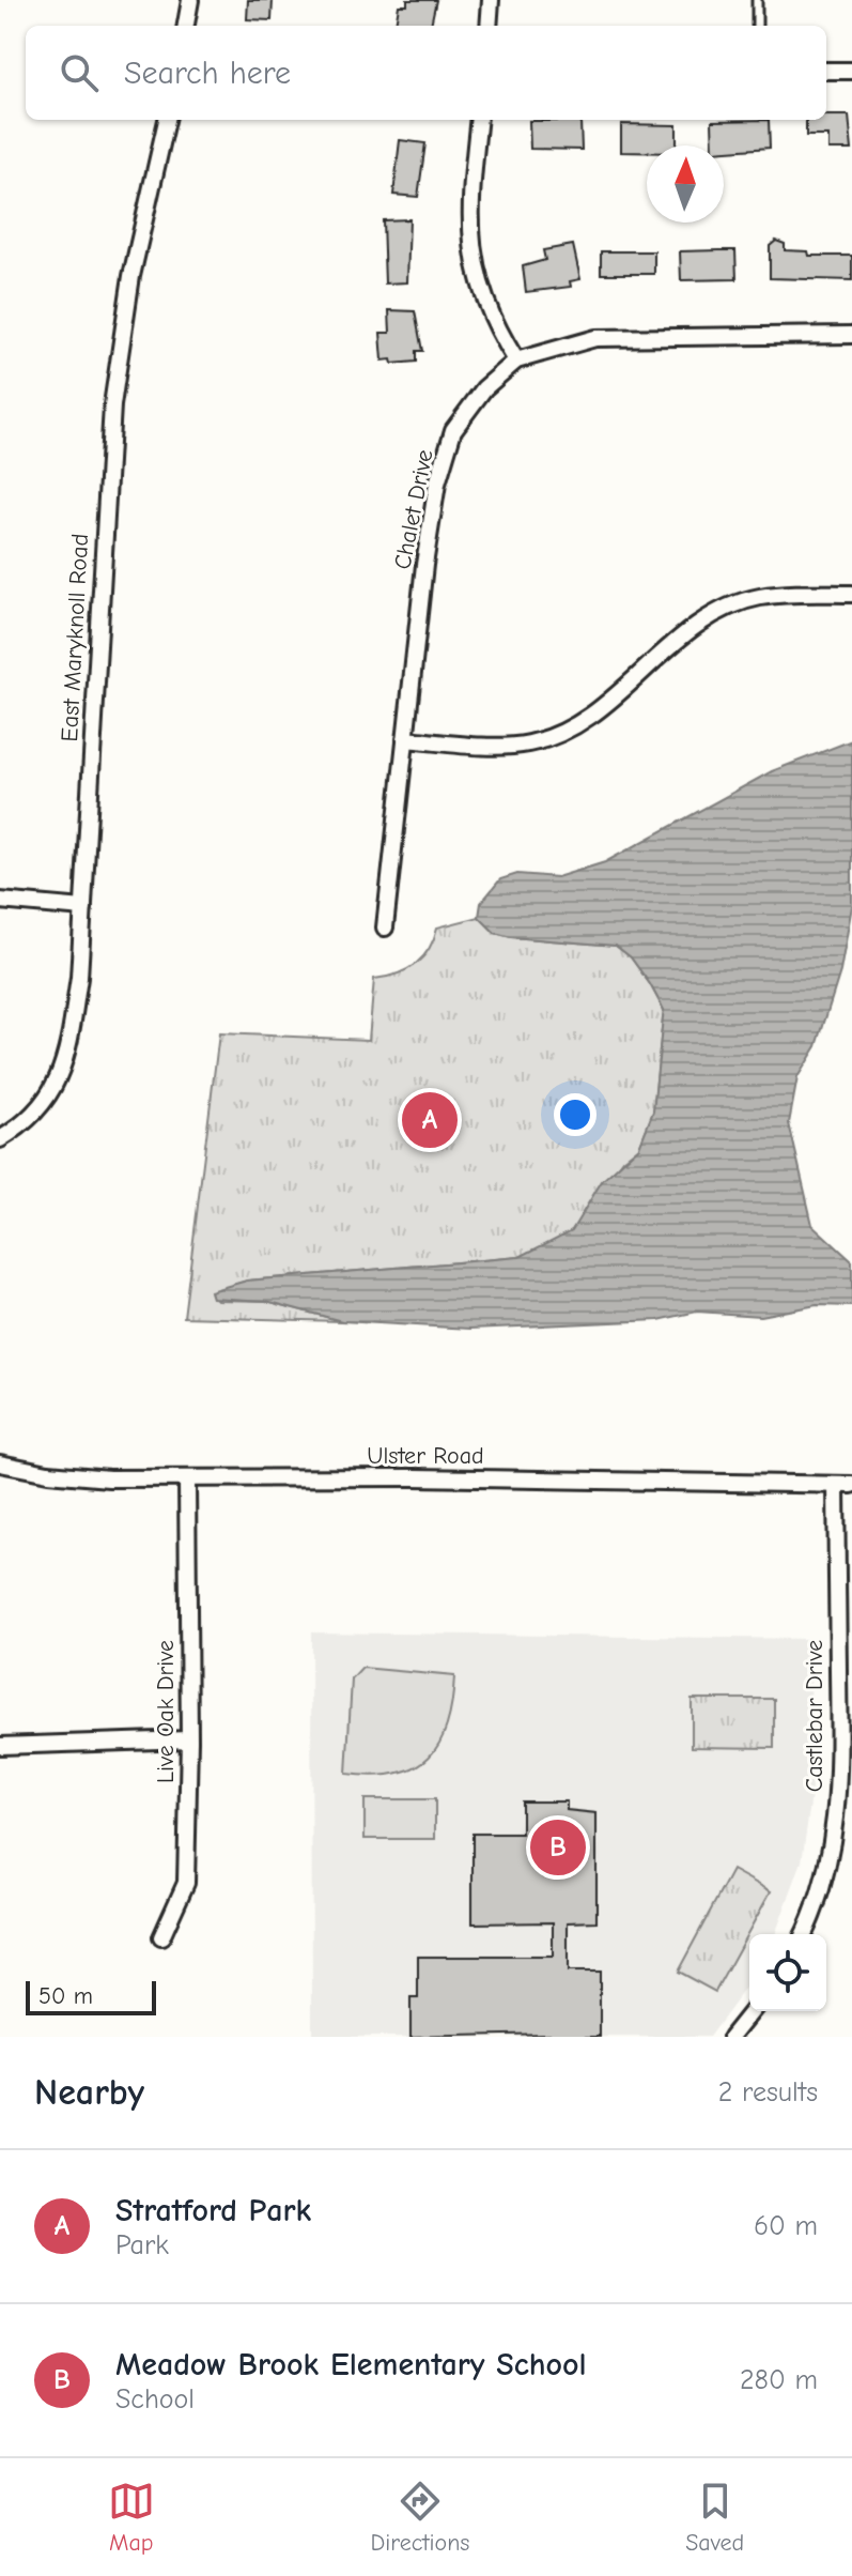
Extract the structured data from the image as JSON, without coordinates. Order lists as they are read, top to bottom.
{
  "streets": {
    "street": [
      "Chalet Drive",
      "East Maryknoll Road",
      "Ulster Road",
      "Live Oak Drive",
      "Castlebar Drive"
    ]
  },
  "crossings": [
    ["Ulster Road", "Live Oak Drive"],
    ["Ulster Road", "Castlebar Drive"]
  ],
  "scale_bar": "50 m",
  "north": "top",
  "page": {
    "search": "Search here",
    "pins": ["A", "B"],
    "scale": "50 m",
    "heading": ["Nearby", "2 results"],
    "list": [
      {
        "mark": "A",
        "name": "Stratford Park",
        "note": "Park",
        "value": "60 m"
      },
      {
        "mark": "B",
        "name": "Meadow Brook Elementary School",
        "note": "School",
        "value": "280 m"
      }
    ],
    "nav": ["Map", "Directions", "Saved"]
  }
}
